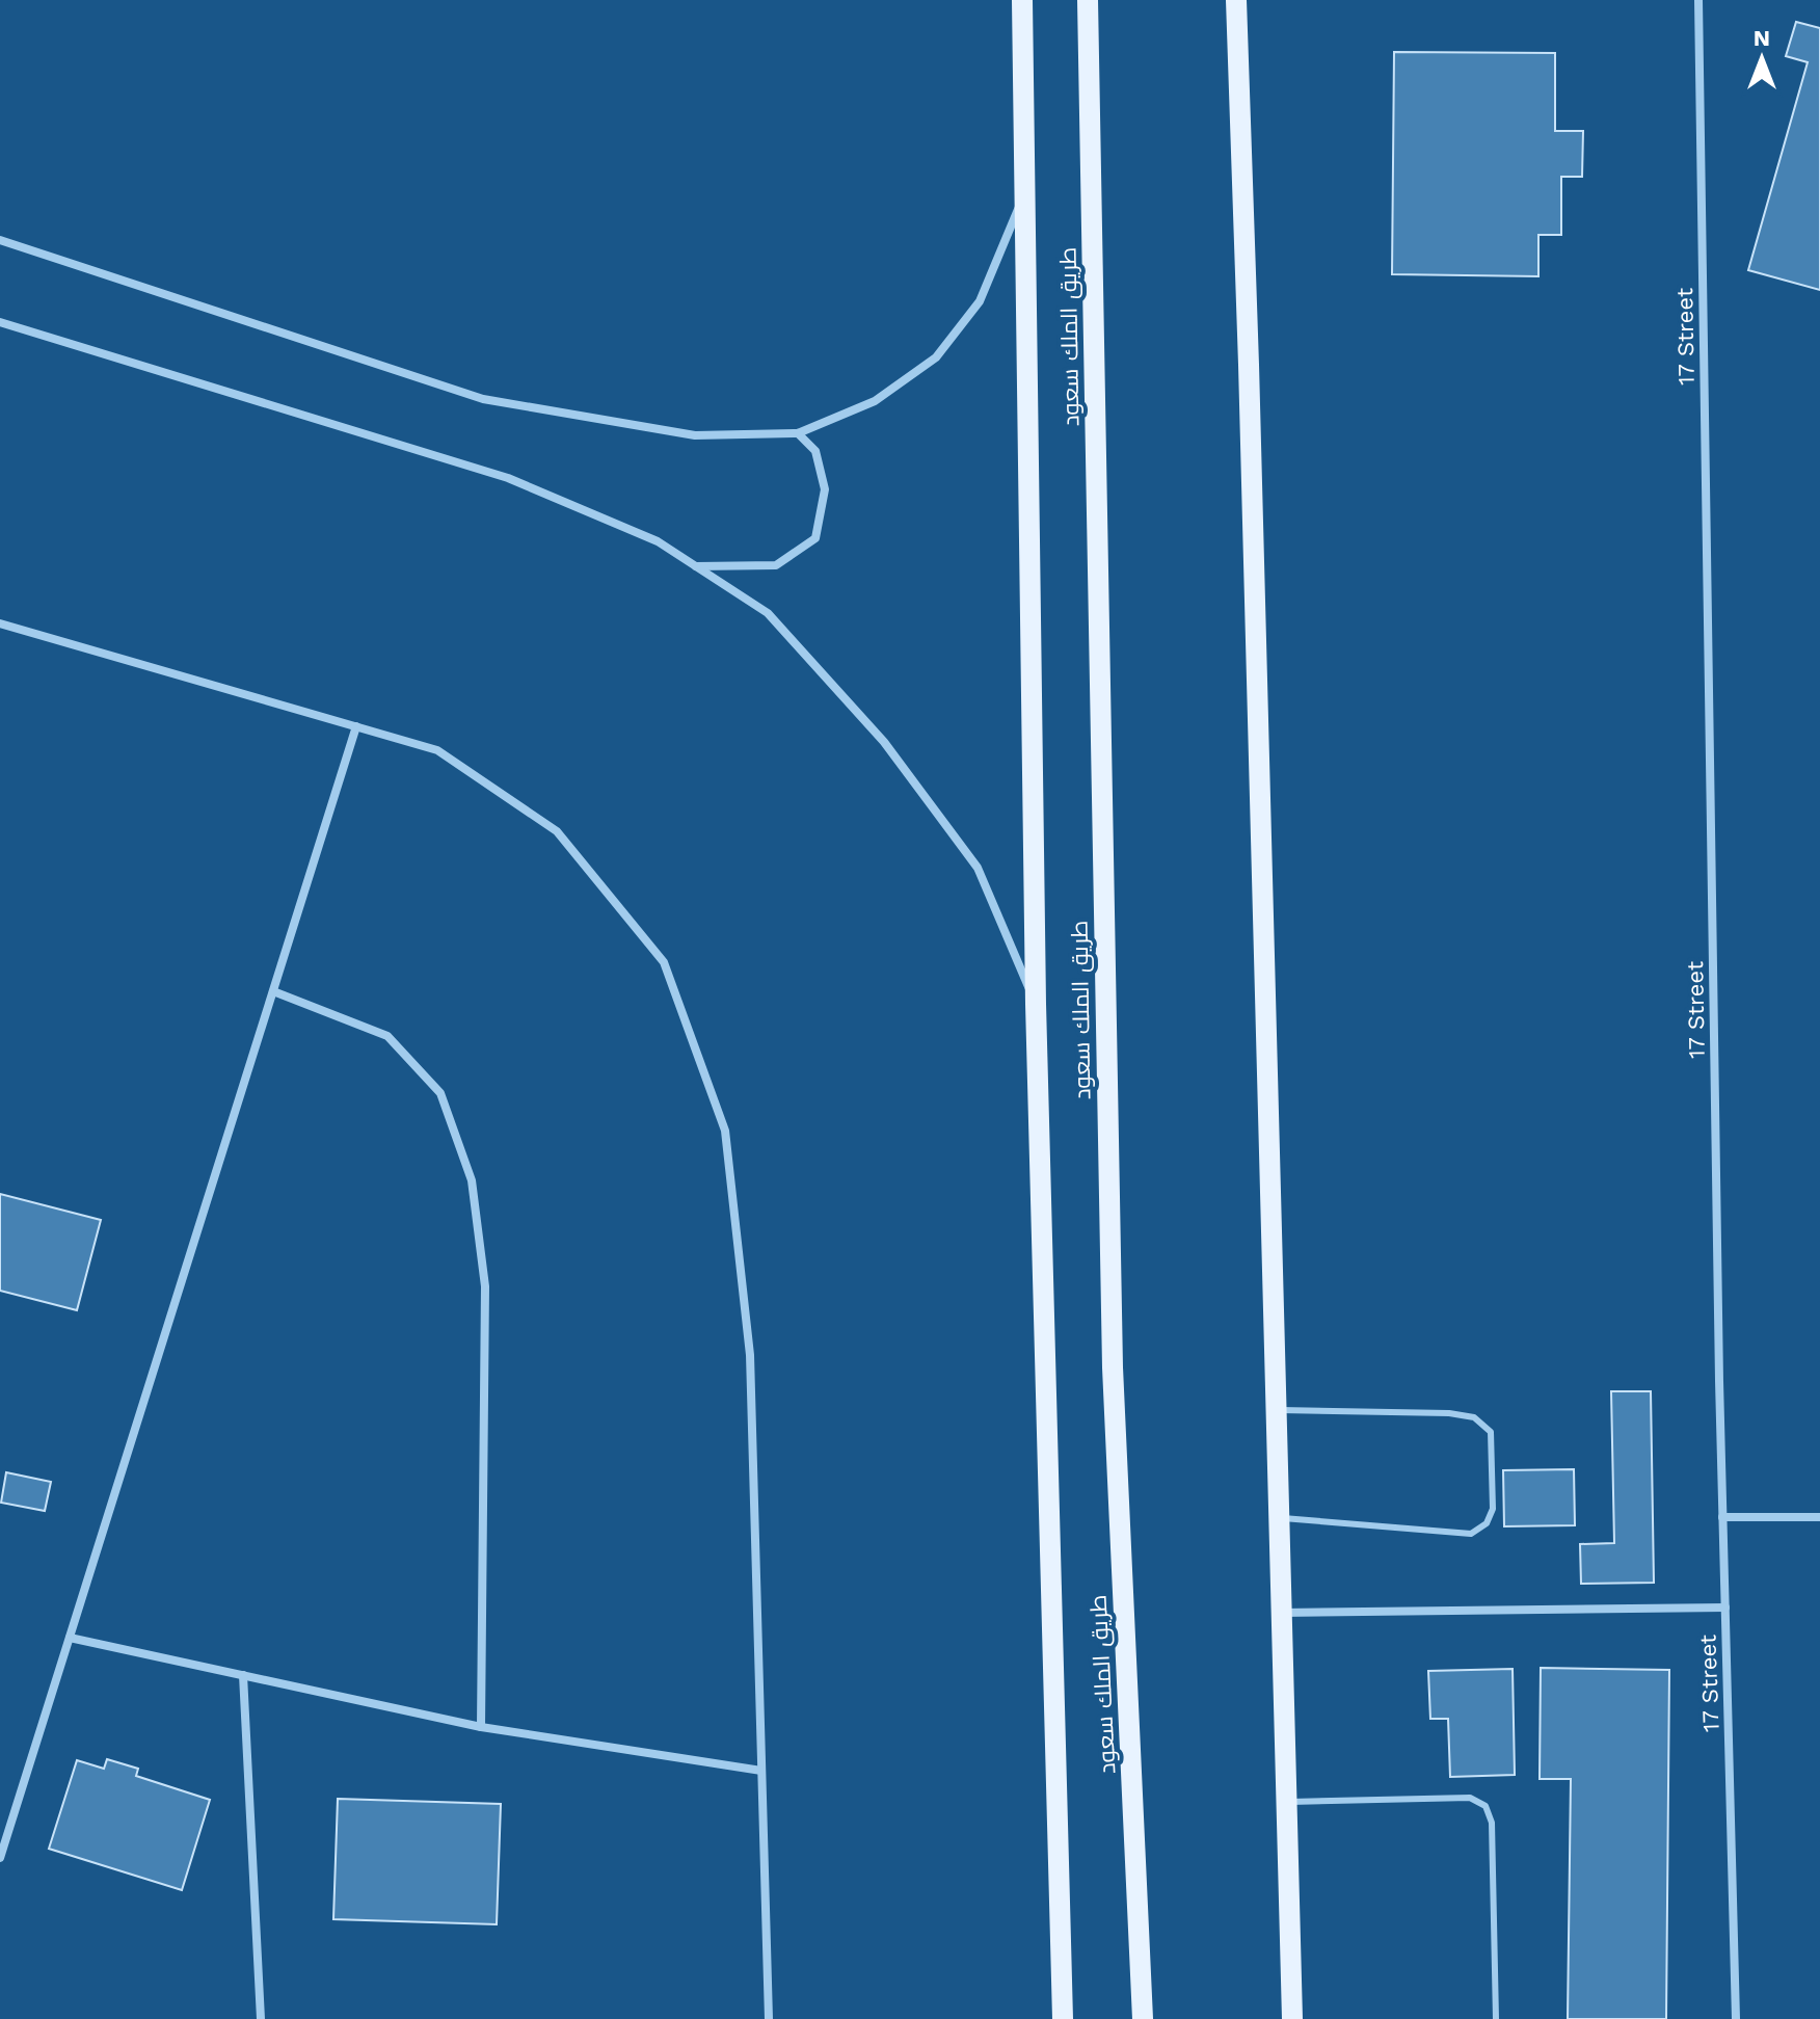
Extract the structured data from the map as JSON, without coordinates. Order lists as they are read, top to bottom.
{
  "streets": {
    "main road": ["طريق الملك سعود"],
    "street": ["17 Street"]
  },
  "north": "top"
}
